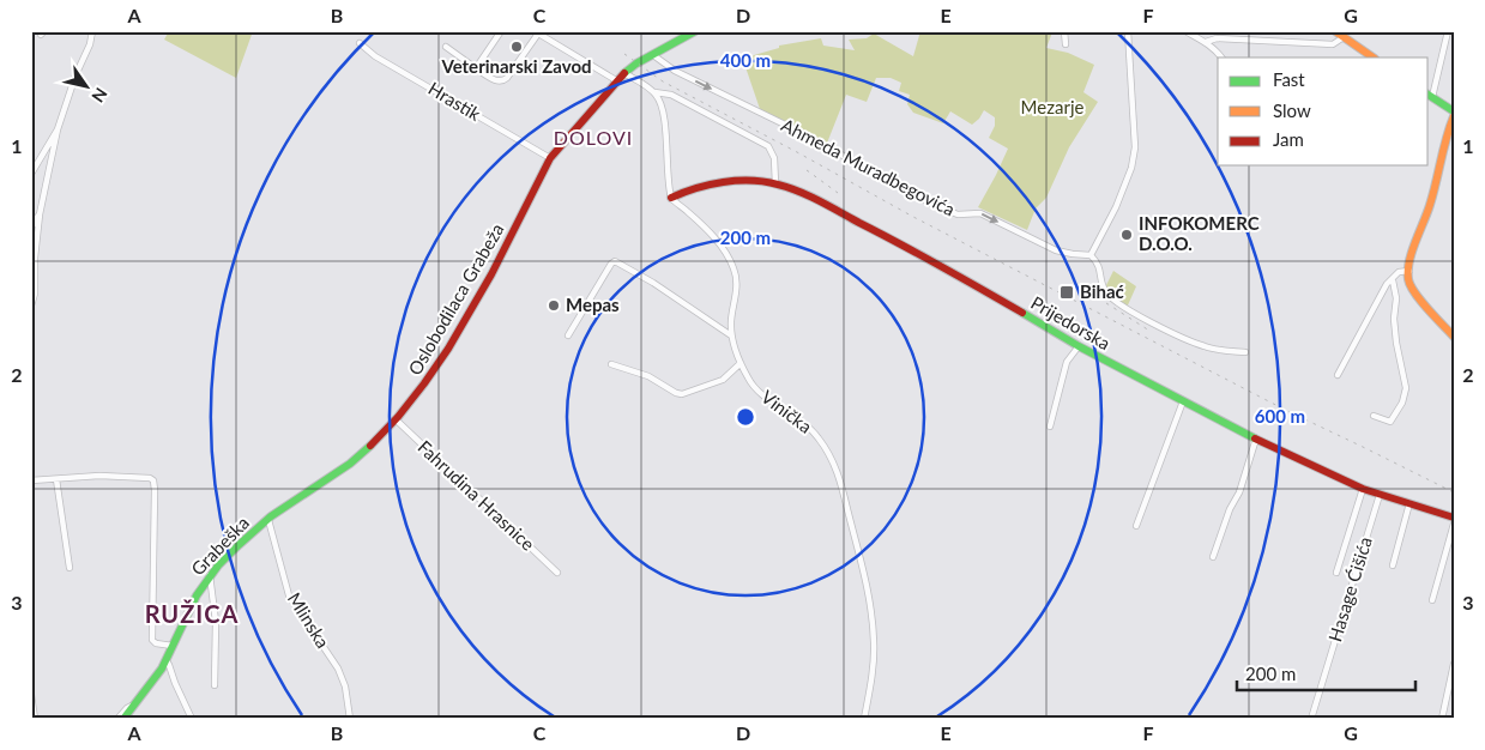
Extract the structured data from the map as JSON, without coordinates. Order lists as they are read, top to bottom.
{
  "streets": {
    "street": [
      "Hrastik",
      "Ahmeda Muradbegovića",
      "Oslobodilaca Grabeža",
      "Prijedorska",
      "Vinička",
      "Fahrudina Hrasnice",
      "Grabeška",
      "Hasage Ćišića",
      "Mlinska"
    ]
  },
  "crossings": [
    ["Hrastik", "Oslobodilaca Grabeža"],
    ["Ahmeda Muradbegovića", "Oslobodilaca Grabeža"],
    ["Oslobodilaca Grabeža", "Fahrudina Hrasnice"],
    ["Oslobodilaca Grabeža", "Grabeška"],
    ["Oslobodilaca Grabeža", "Mlinska"],
    ["Prijedorska", "Vinička"],
    ["Prijedorska", "Hasage Ćišića"],
    ["Grabeška", "Mlinska"]
  ],
  "one_way": ["Ahmeda Muradbegovića"],
  "districts": ["DOLOVI", "RUŽICA"],
  "parks": ["Mezarje"],
  "places": {
    "other": ["Veterinarski Zavod", "INFOKOMERC D.O.O.", "Mepas"],
    "transit": ["Bihać"]
  },
  "legend": ["Fast", "Slow", "Jam"],
  "scale_bar": "200 m",
  "north": "bottom right",
  "grid": {
    "columns": [
      "A",
      "B",
      "C",
      "D",
      "E",
      "F",
      "G"
    ],
    "rows": ["1", "2", "3"]
  },
  "rings": ["400 m", "200 m", "600 m"]
}
